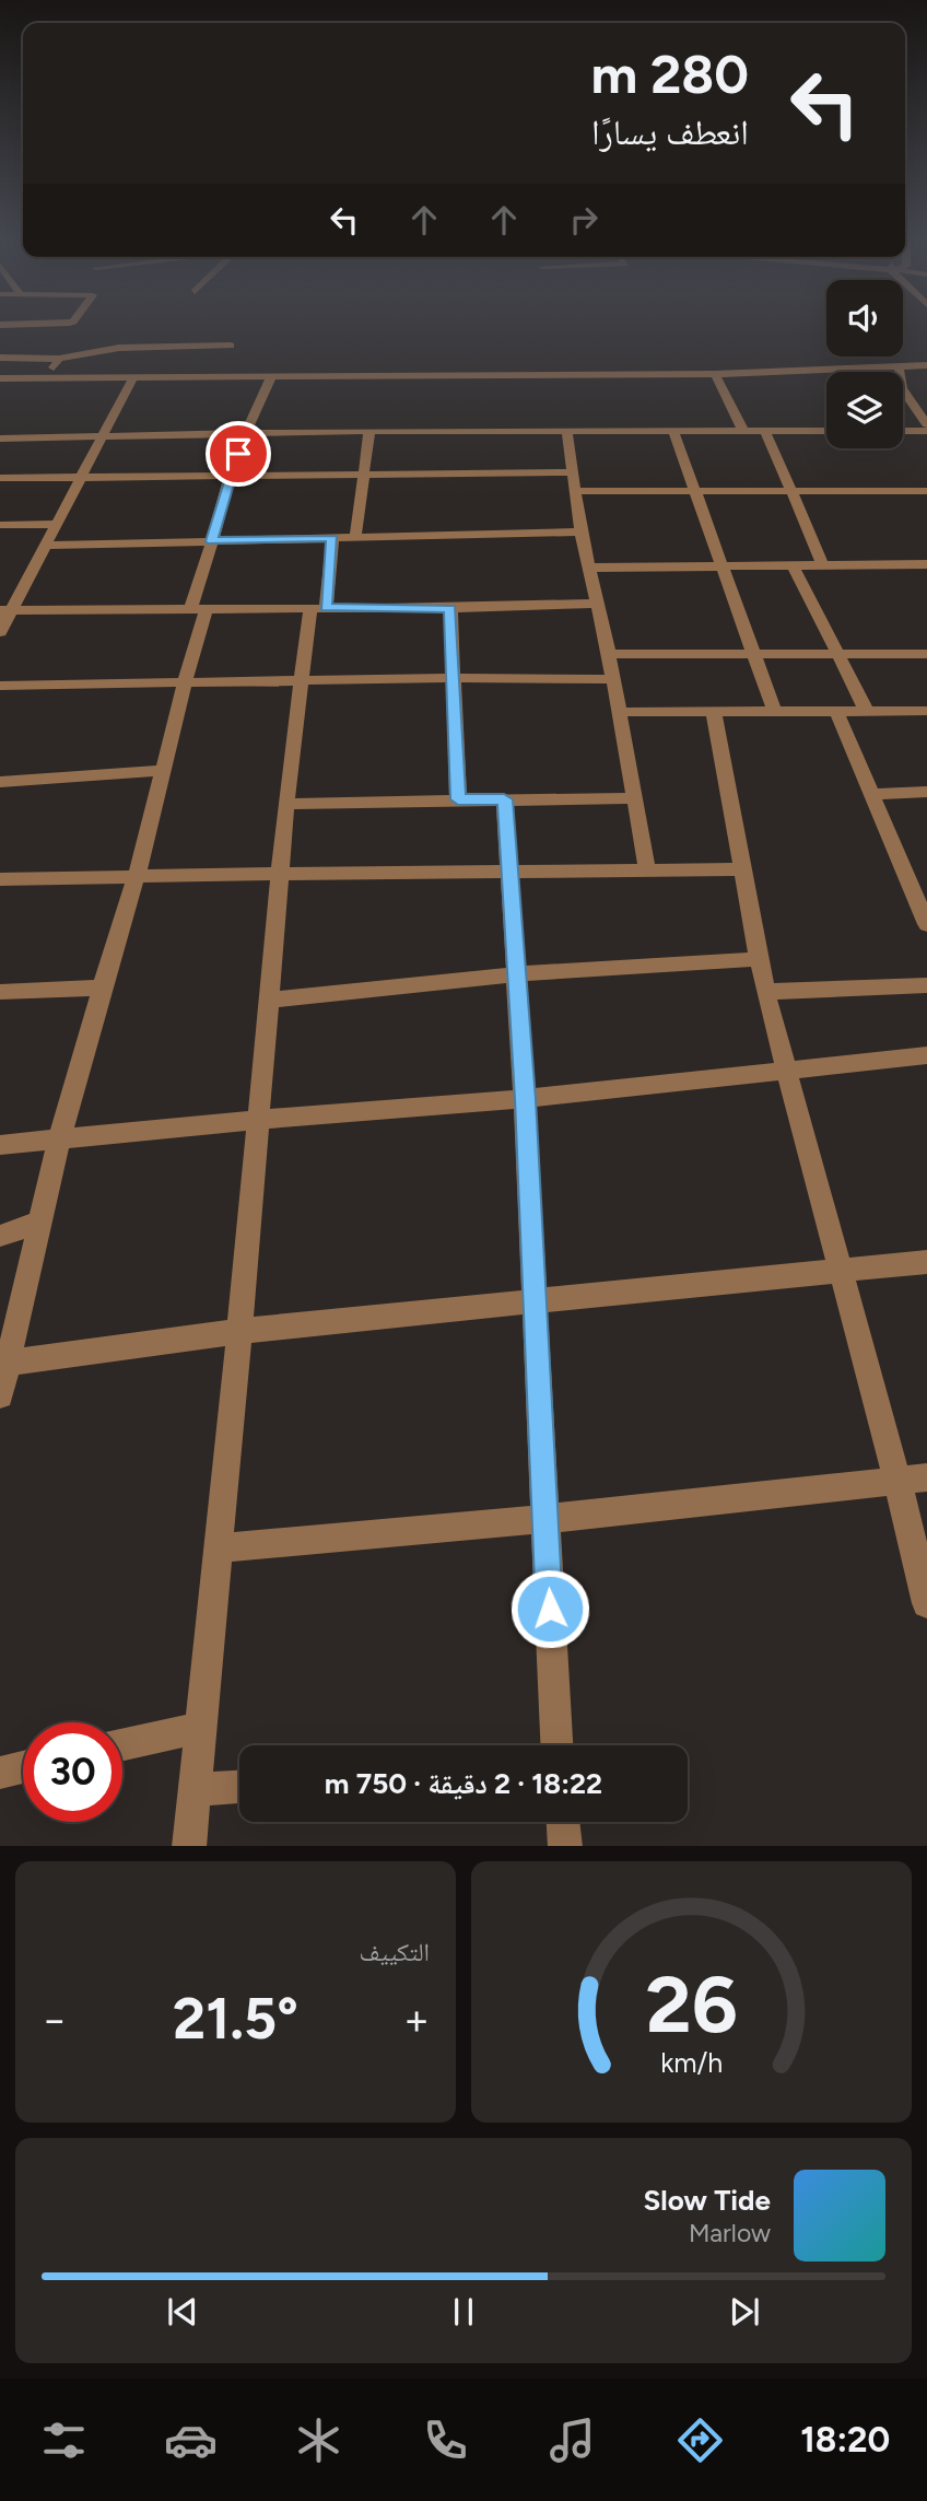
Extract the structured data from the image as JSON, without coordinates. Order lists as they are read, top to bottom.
{
  "page": {
    "turn": ["280 m", "انعطف يسارًا"],
    "limit": "30",
    "trip": "18:22 · 2 دقيقة · 750 m",
    "tile": "التكييف",
    "heat": ["−", "21.5°", "+"],
    "song": ["Slow Tide", "Marlow"],
    "tabs": "18:20",
    "gauge": ["26", "km/h"]
  }
}
